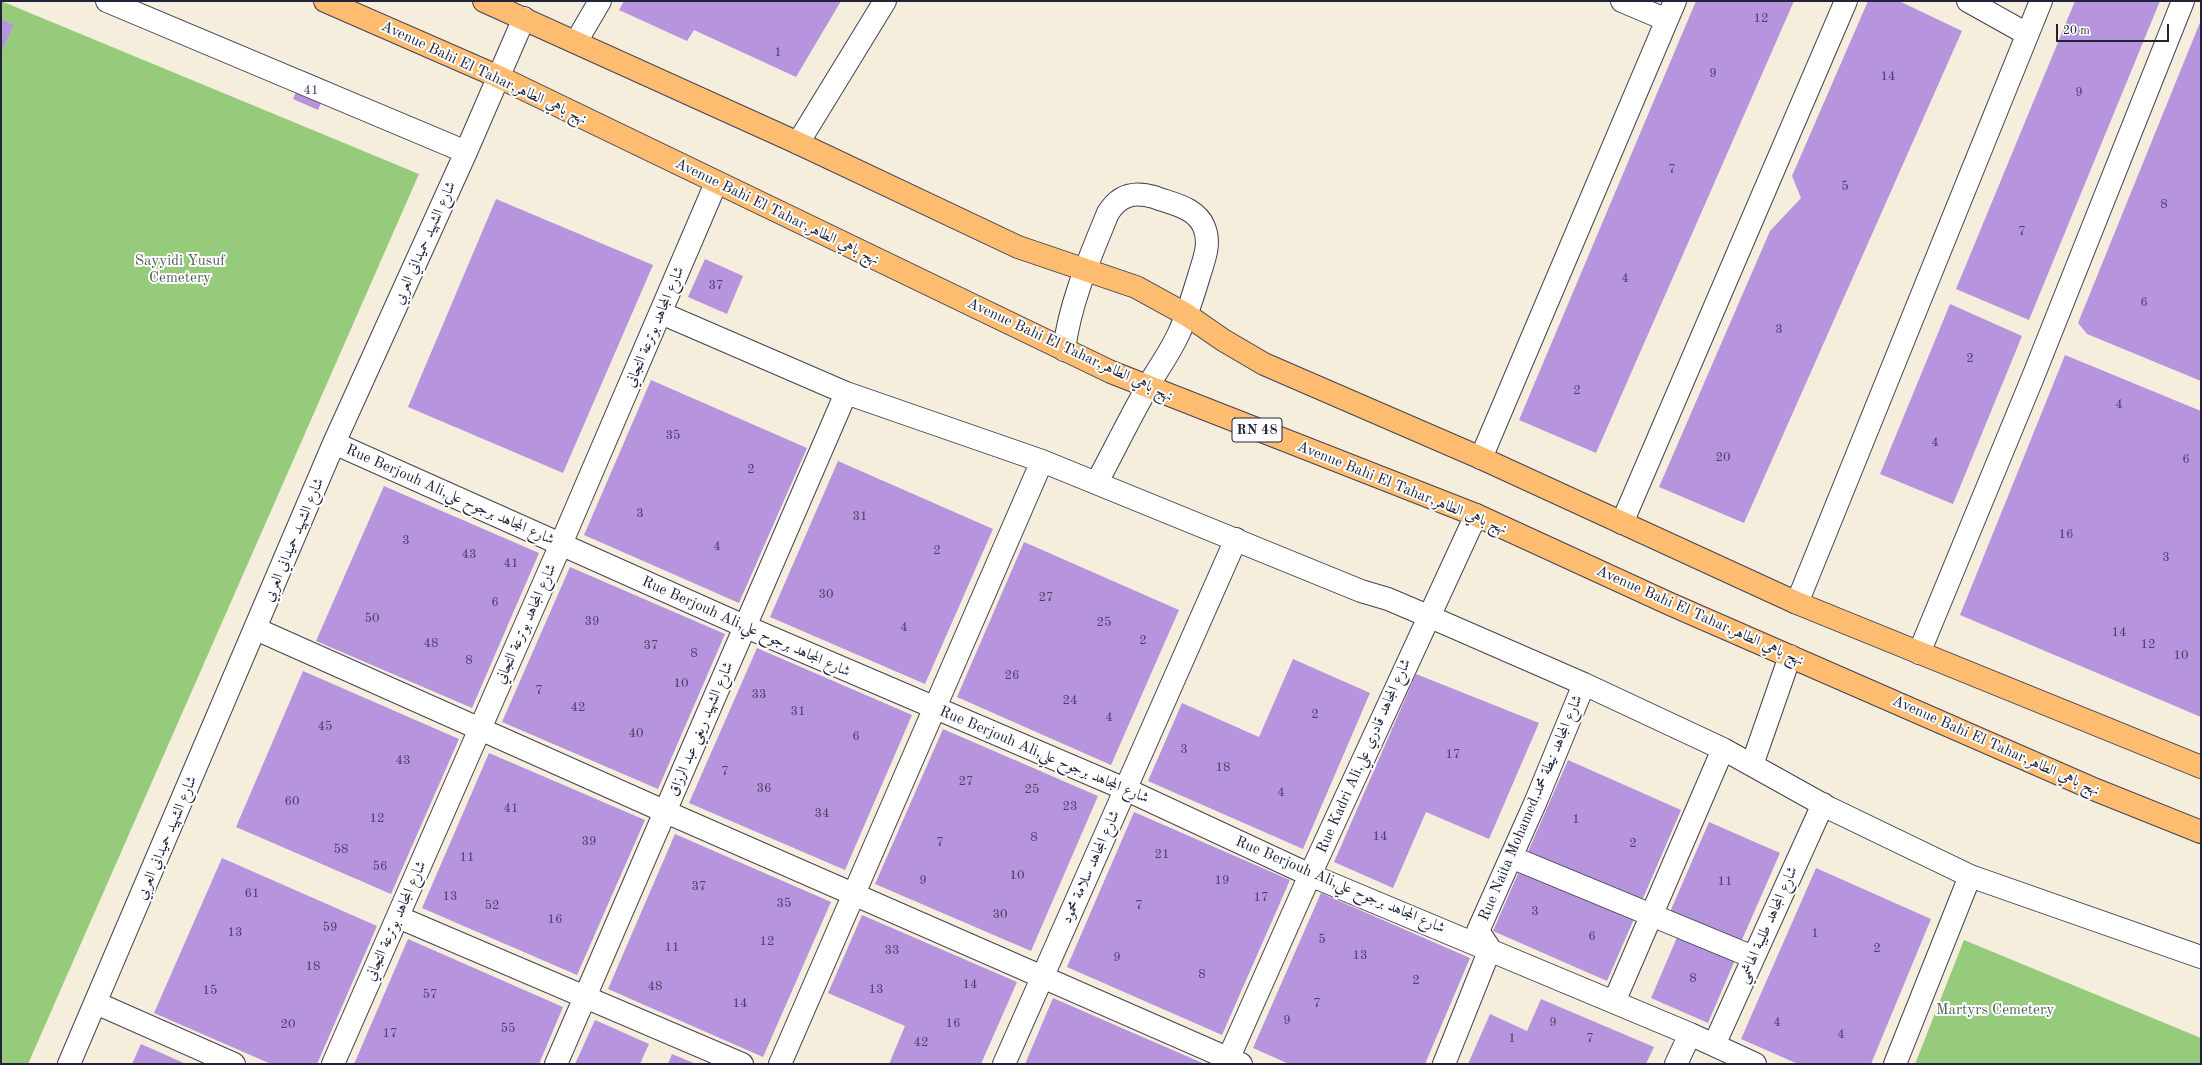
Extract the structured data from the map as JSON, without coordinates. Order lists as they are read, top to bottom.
{
  "streets": {
    "main road": ["Avenue Bahi El Tahar,نهج باهي الطاهر", "RN 48"],
    "street": [
      "شارع الشهيد حميداني العربي",
      "شارع المجاهد بوترعة التجاني",
      "Rue Berjouh Ali,شارع المجاهد برجوح علي",
      "شارع الشهيد ريغي عبد الرزاق",
      "Rue Kadri Ali,شارع المجاهد قادري علي",
      "Rue Naita Mohamed,شارع المجاهد نيطة محمد",
      "شارع المجاهد سلامة محمود",
      "شارع المجاهد طليبة الهاشمي"
    ]
  },
  "crossings": [
    ["Avenue Bahi El Tahar,نهج باهي الطاهر", "شارع الشهيد حميداني العربي"],
    ["Avenue Bahi El Tahar,نهج باهي الطاهر", "شارع المجاهد بوترعة التجاني"],
    ["Avenue Bahi El Tahar,نهج باهي الطاهر", "Rue Kadri Ali,شارع المجاهد قادري علي"],
    ["شارع الشهيد حميداني العربي", "Rue Berjouh Ali,شارع المجاهد برجوح علي"],
    ["شارع المجاهد بوترعة التجاني", "Rue Berjouh Ali,شارع المجاهد برجوح علي"],
    ["Rue Berjouh Ali,شارع المجاهد برجوح علي", "شارع الشهيد ريغي عبد الرزاق"],
    ["Rue Berjouh Ali,شارع المجاهد برجوح علي", "Rue Kadri Ali,شارع المجاهد قادري علي"],
    ["Rue Berjouh Ali,شارع المجاهد برجوح علي", "Rue Naita Mohamed,شارع المجاهد نيطة محمد"],
    ["Rue Berjouh Ali,شارع المجاهد برجوح علي", "شارع المجاهد سلامة محمود"],
    ["Rue Berjouh Ali,شارع المجاهد برجوح علي", "شارع المجاهد طليبة الهاشمي"]
  ],
  "parks": ["Sayyidi Yusuf Cemetery", "Martyrs Cemetery"],
  "house_numbers": [
    "12",
    "1",
    "9",
    "14",
    "41",
    "9",
    "7",
    "5",
    "8",
    "7",
    "4",
    "37",
    "6",
    "3",
    "2",
    "2",
    "4",
    "35",
    "4",
    "20",
    "6",
    "2",
    "3",
    "31",
    "16",
    "3",
    "4",
    "2",
    "43",
    "3",
    "41",
    "30",
    "27",
    "6",
    "50",
    "39",
    "25",
    "4",
    "14",
    "2",
    "48",
    "12",
    "37",
    "8",
    "10",
    "8",
    "26",
    "10",
    "7",
    "33",
    "24",
    "42",
    "31",
    "2",
    "4",
    "45",
    "40",
    "6",
    "3",
    "17",
    "43",
    "18",
    "7",
    "27",
    "36",
    "25",
    "4",
    "60",
    "23",
    "41",
    "34",
    "12",
    "1",
    "14",
    "8",
    "39",
    "7",
    "2",
    "58",
    "21",
    "11",
    "56",
    "10",
    "9",
    "19",
    "11",
    "37",
    "61",
    "13",
    "17",
    "35",
    "52",
    "7",
    "3",
    "30",
    "16",
    "59",
    "13",
    "1",
    "6",
    "5",
    "12",
    "11",
    "2",
    "33",
    "13",
    "9",
    "18",
    "8",
    "8",
    "2",
    "14",
    "48",
    "13",
    "15",
    "57",
    "14",
    "7",
    "9",
    "9",
    "4",
    "16",
    "20",
    "55",
    "17",
    "4",
    "1",
    "7",
    "42"
  ],
  "scale_bar": "20 m"
}
